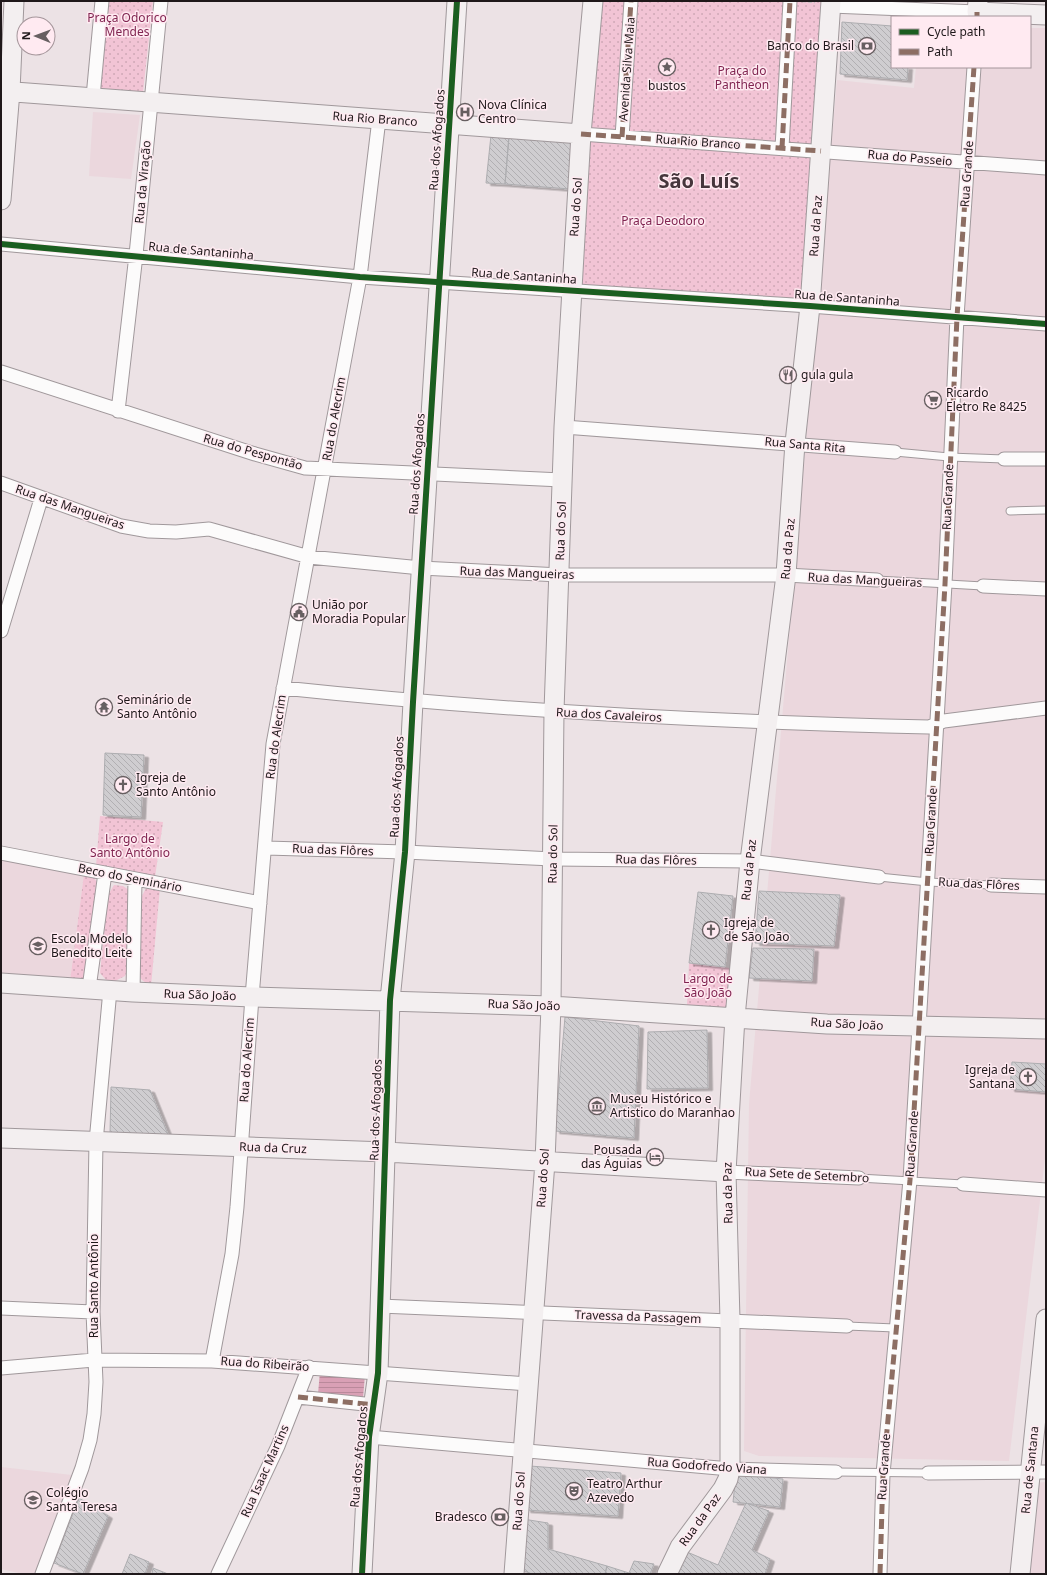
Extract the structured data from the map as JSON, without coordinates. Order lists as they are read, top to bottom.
{
  "streets": {
    "street": [
      "Avenida Silva Maia",
      "Rua Rio Branco",
      "Rua dos Afogados",
      "Rua do Passeio",
      "Rua Grande",
      "Rua da Viração",
      "Rua do Sol",
      "Rua da Paz",
      "Rua de Santaninha",
      "Rua do Alecrim",
      "Rua Santa Rita",
      "Rua do Pespontão",
      "Rua das Mangueiras",
      "Rua dos Cavaleiros",
      "Rua das Flôres",
      "Beco do Seminário",
      "Rua São João",
      "Rua da Cruz",
      "Rua Sete de Setembro",
      "Rua Santo Antônio",
      "Travessa da Passagem",
      "Rua do Ribeirão",
      "Rua Godofredo Viana",
      "Rua de Santana",
      "Rua Isaac Martins"
    ]
  },
  "crossings": [
    ["Avenida Silva Maia", "Rua Rio Branco"],
    ["Rua Rio Branco", "Rua dos Afogados"],
    ["Rua Rio Branco", "Rua do Passeio"],
    ["Rua Rio Branco", "Rua da Viração"],
    ["Rua Rio Branco", "Rua do Sol"],
    ["Rua Rio Branco", "Rua da Paz"],
    ["Rua Rio Branco", "Rua do Alecrim"],
    ["Rua dos Afogados", "Rua de Santaninha"],
    ["Rua dos Afogados", "Rua do Pespontão"],
    ["Rua dos Afogados", "Rua das Mangueiras"],
    ["Rua dos Afogados", "Rua dos Cavaleiros"],
    ["Rua dos Afogados", "Rua das Flôres"],
    ["Rua dos Afogados", "Rua São João"],
    ["Rua dos Afogados", "Rua da Cruz"],
    ["Rua dos Afogados", "Travessa da Passagem"],
    ["Rua dos Afogados", "Rua do Ribeirão"],
    ["Rua dos Afogados", "Rua Godofredo Viana"],
    ["Rua do Passeio", "Rua Grande"],
    ["Rua do Passeio", "Rua da Paz"],
    ["Rua Grande", "Rua de Santaninha"],
    ["Rua Grande", "Rua Santa Rita"],
    ["Rua Grande", "Rua das Mangueiras"],
    ["Rua Grande", "Rua dos Cavaleiros"],
    ["Rua Grande", "Rua das Flôres"],
    ["Rua Grande", "Rua São João"],
    ["Rua Grande", "Rua Sete de Setembro"],
    ["Rua Grande", "Travessa da Passagem"],
    ["Rua Grande", "Rua Godofredo Viana"],
    ["Rua da Viração", "Rua de Santaninha"],
    ["Rua da Viração", "Rua do Pespontão"],
    ["Rua do Sol", "Rua de Santaninha"],
    ["Rua do Sol", "Rua Santa Rita"],
    ["Rua do Sol", "Rua do Pespontão"],
    ["Rua do Sol", "Rua das Mangueiras"],
    ["Rua do Sol", "Rua dos Cavaleiros"],
    ["Rua do Sol", "Rua das Flôres"],
    ["Rua do Sol", "Rua São João"],
    ["Rua do Sol", "Rua da Cruz"],
    ["Rua do Sol", "Rua Sete de Setembro"],
    ["Rua do Sol", "Travessa da Passagem"],
    ["Rua do Sol", "Rua do Ribeirão"],
    ["Rua do Sol", "Rua Godofredo Viana"],
    ["Rua da Paz", "Rua de Santaninha"],
    ["Rua da Paz", "Rua Santa Rita"],
    ["Rua da Paz", "Rua das Mangueiras"],
    ["Rua da Paz", "Rua dos Cavaleiros"],
    ["Rua da Paz", "Rua das Flôres"],
    ["Rua da Paz", "Rua São João"],
    ["Rua da Paz", "Rua Sete de Setembro"],
    ["Rua da Paz", "Travessa da Passagem"],
    ["Rua da Paz", "Rua Godofredo Viana"],
    ["Rua de Santaninha", "Rua do Alecrim"],
    ["Rua do Alecrim", "Rua do Pespontão"],
    ["Rua do Alecrim", "Rua das Mangueiras"],
    ["Rua do Alecrim", "Rua dos Cavaleiros"],
    ["Rua do Alecrim", "Rua das Flôres"],
    ["Rua do Alecrim", "Beco do Seminário"],
    ["Rua do Alecrim", "Rua São João"],
    ["Rua do Alecrim", "Rua da Cruz"],
    ["Rua do Alecrim", "Rua do Ribeirão"],
    ["Rua São João", "Rua Santo Antônio"],
    ["Rua da Cruz", "Rua Sete de Setembro"],
    ["Rua da Cruz", "Rua Santo Antônio"],
    ["Rua Santo Antônio", "Rua do Ribeirão"],
    ["Rua do Ribeirão", "Rua Isaac Martins"],
    ["Rua Godofredo Viana", "Rua de Santana"]
  ],
  "districts": ["São Luís"],
  "parks": [
    "Praça Odorico Mendes",
    "Praça do Pantheon",
    "Praça Deodoro",
    "Largo de Santo Antônio",
    "Largo de São João"
  ],
  "places": {
    "bank": ["Banco do Brasil", "Bradesco"],
    "place": ["bustos"],
    "hospital": ["Nova Clínica Centro"],
    "restaurant": ["gula gula"],
    "supermarket": ["Ricardo Eletro Re 8425"],
    "public building": ["União por Moradia Popular"],
    "temple": ["Seminário de Santo Antônio"],
    "church": ["Igreja de Santo Antônio", "Igreja de de São João", "Igreja de Santana"],
    "school or university": ["Escola Modelo Benedito Leite", "Colégio Santa Teresa"],
    "museum": ["Museu Histórico e Artistico do Maranhao"],
    "hotel": ["Pousada das Águias"],
    "theatre": ["Teatro Arthur Azevedo"]
  },
  "legend": ["Cycle path", "Path"],
  "north": "left"
}
